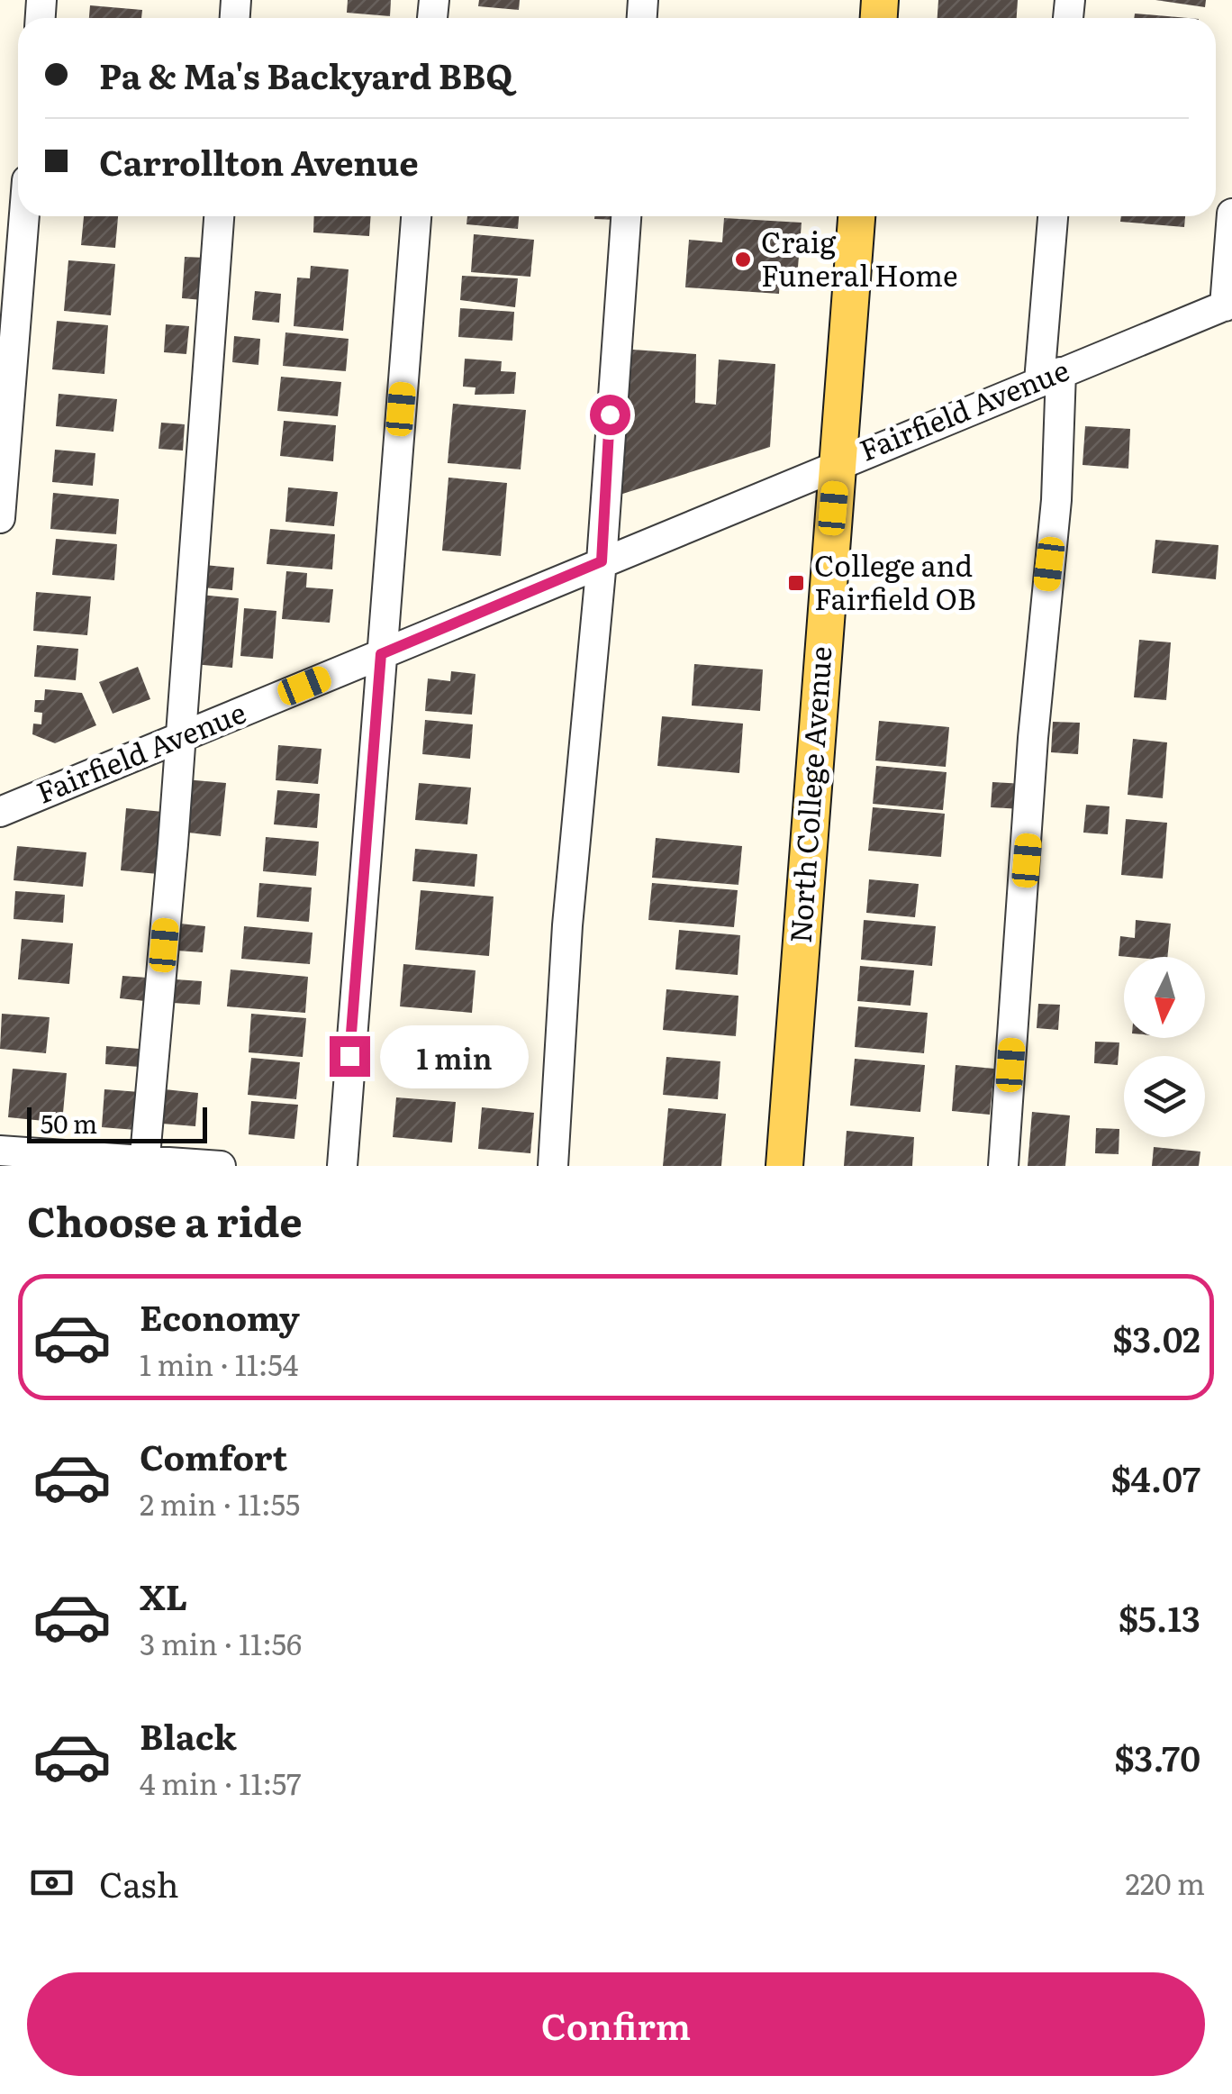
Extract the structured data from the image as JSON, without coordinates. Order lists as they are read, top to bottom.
{
  "streets": {
    "main road": ["North College Avenue"],
    "street": ["Fairfield Avenue"]
  },
  "crossings": [
    ["Fairfield Avenue", "North College Avenue"]
  ],
  "places": {
    "other": ["Craig Funeral Home"],
    "transit": ["College and Fairfield OB"]
  },
  "scale_bar": "50 m",
  "north": "bottom",
  "page": {
    "banner": ["Pa & Ma's Backyard BBQ", "Carrollton Avenue"],
    "bubble": "1 min",
    "scale": "50 m",
    "heading": "Choose a ride",
    "list": [
      {
        "name": "Economy",
        "note": "1 min · 11:54",
        "value": "$3.02"
      },
      {
        "name": "Comfort",
        "note": "2 min · 11:55",
        "value": "$4.07"
      },
      {
        "name": "XL",
        "note": "3 min · 11:56",
        "value": "$5.13"
      },
      {
        "name": "Black",
        "note": "4 min · 11:57",
        "value": "$3.70"
      }
    ],
    "pay": ["Cash", "220 m"],
    "buttons": "Confirm"
  }
}
